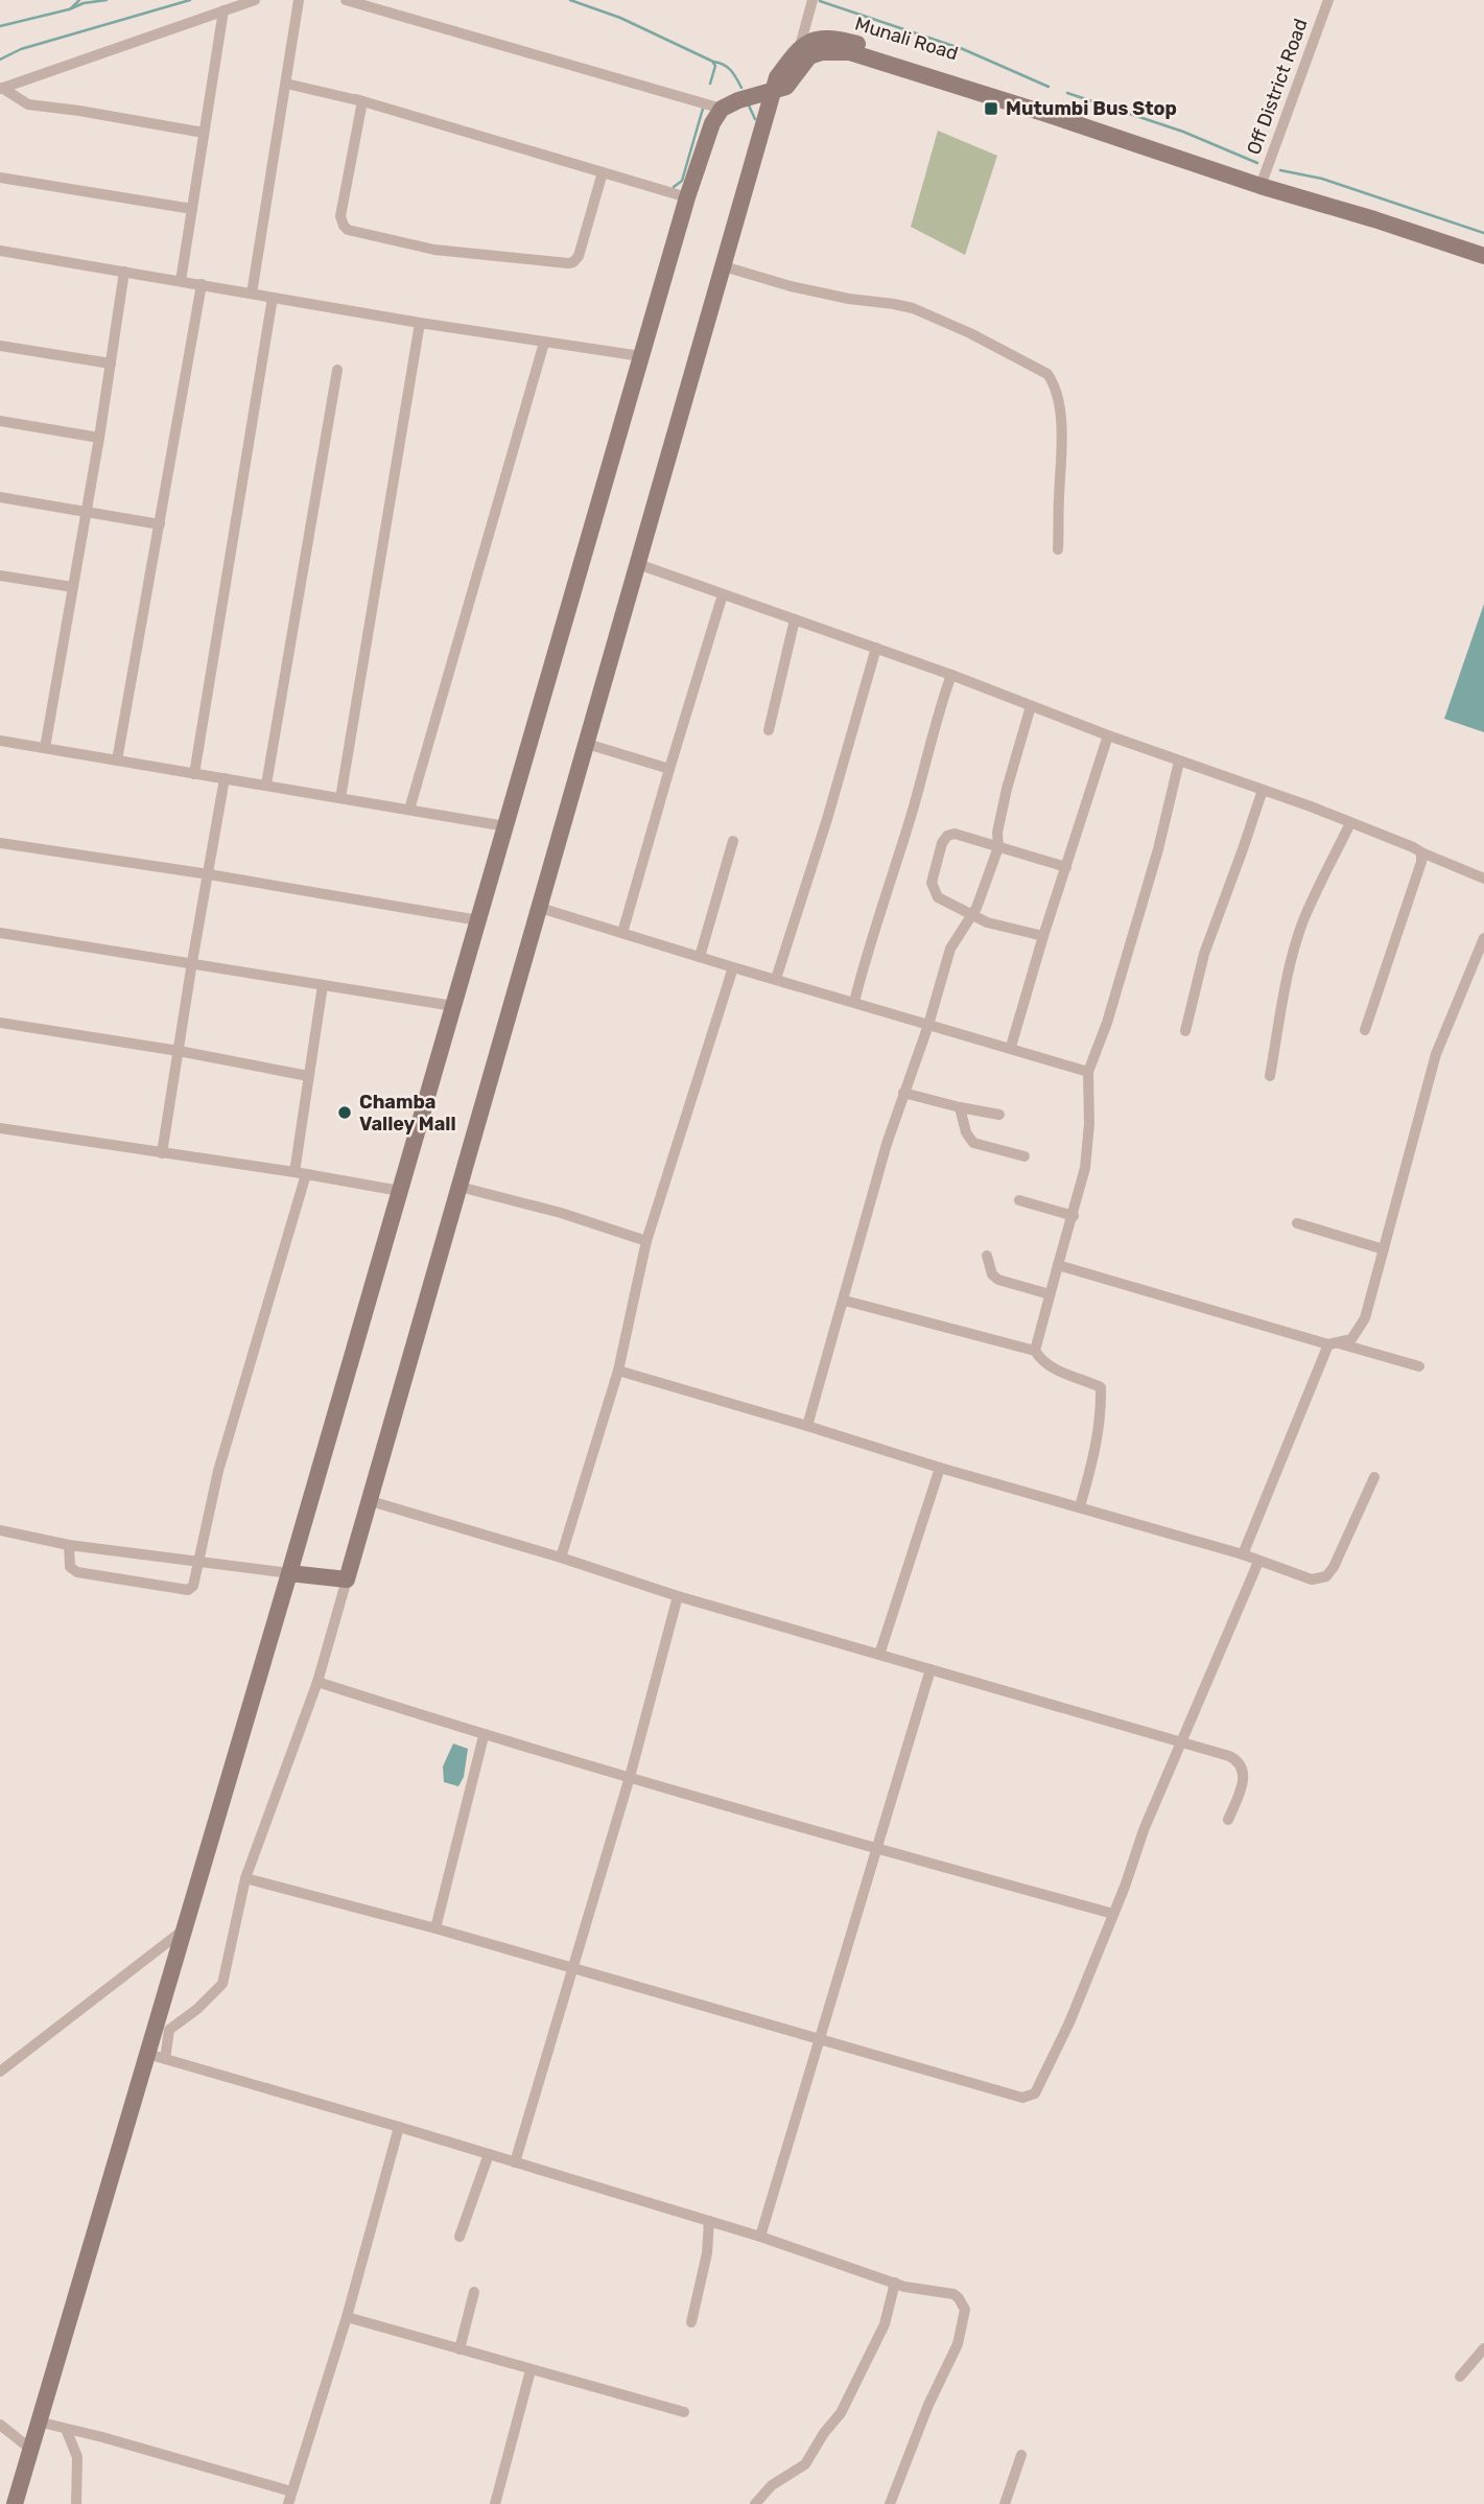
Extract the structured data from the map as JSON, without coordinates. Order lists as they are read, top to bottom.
{
  "streets": {
    "main road": ["Munali Road"],
    "street": ["Off District Road"]
  },
  "crossings": [
    ["Munali Road", "Off District Road"]
  ],
  "places": {
    "transit": ["Mutumbi Bus Stop"],
    "other": ["Chamba Valley Mall"]
  }
}
